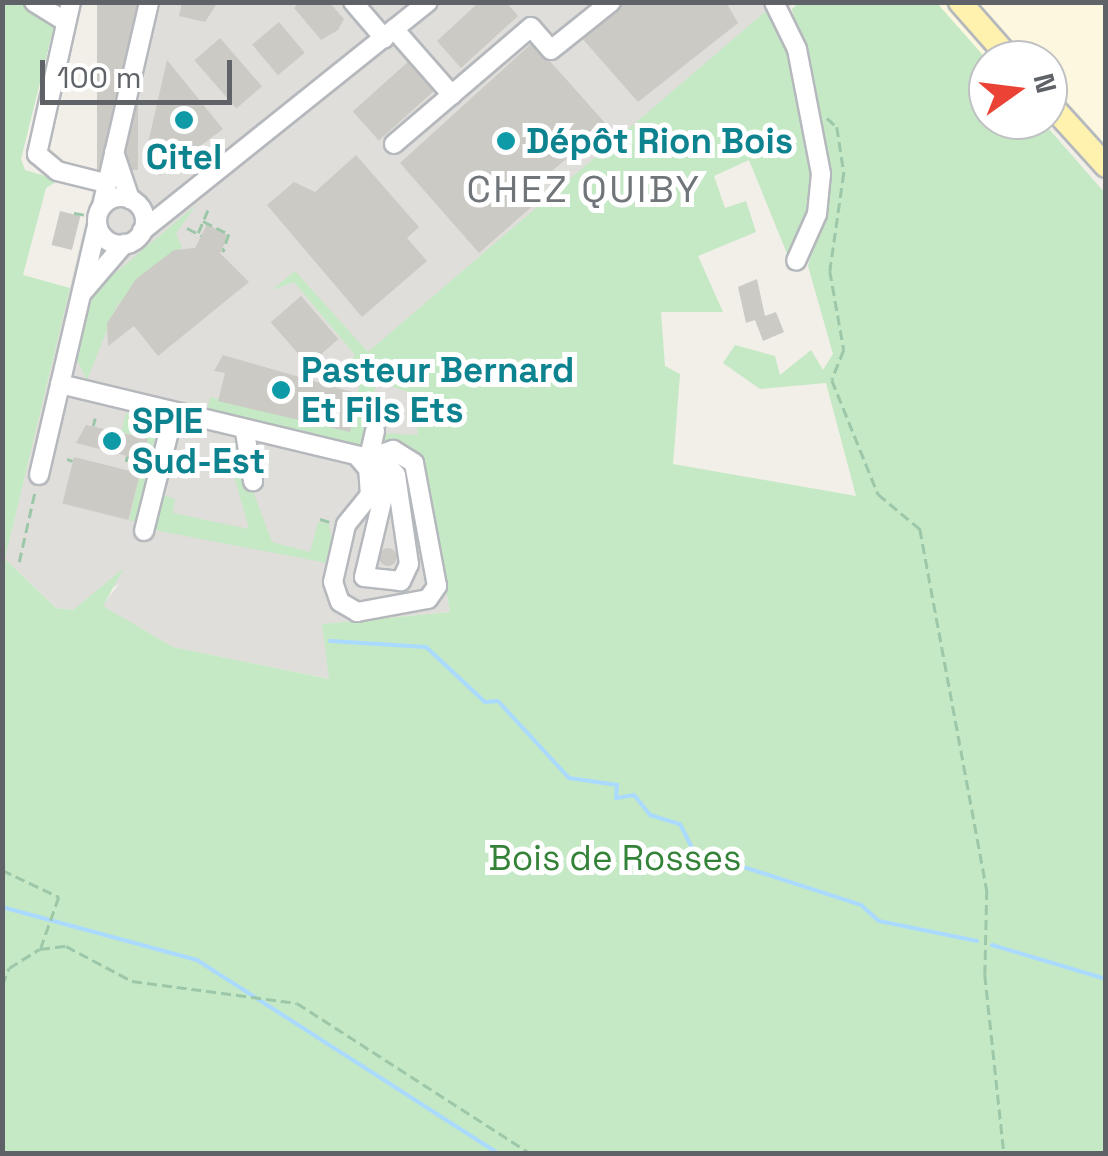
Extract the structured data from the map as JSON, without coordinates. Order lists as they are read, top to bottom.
{
  "districts": ["CHEZ QUIBY"],
  "parks": ["Bois de Rosses"],
  "places": [
    "Citel",
    "Dépôt Rion Bois",
    "Pasteur Bernard Et Fils Ets",
    "SPIE Sud-Est"
  ],
  "scale_bar": "100 m",
  "north": "right"
}
